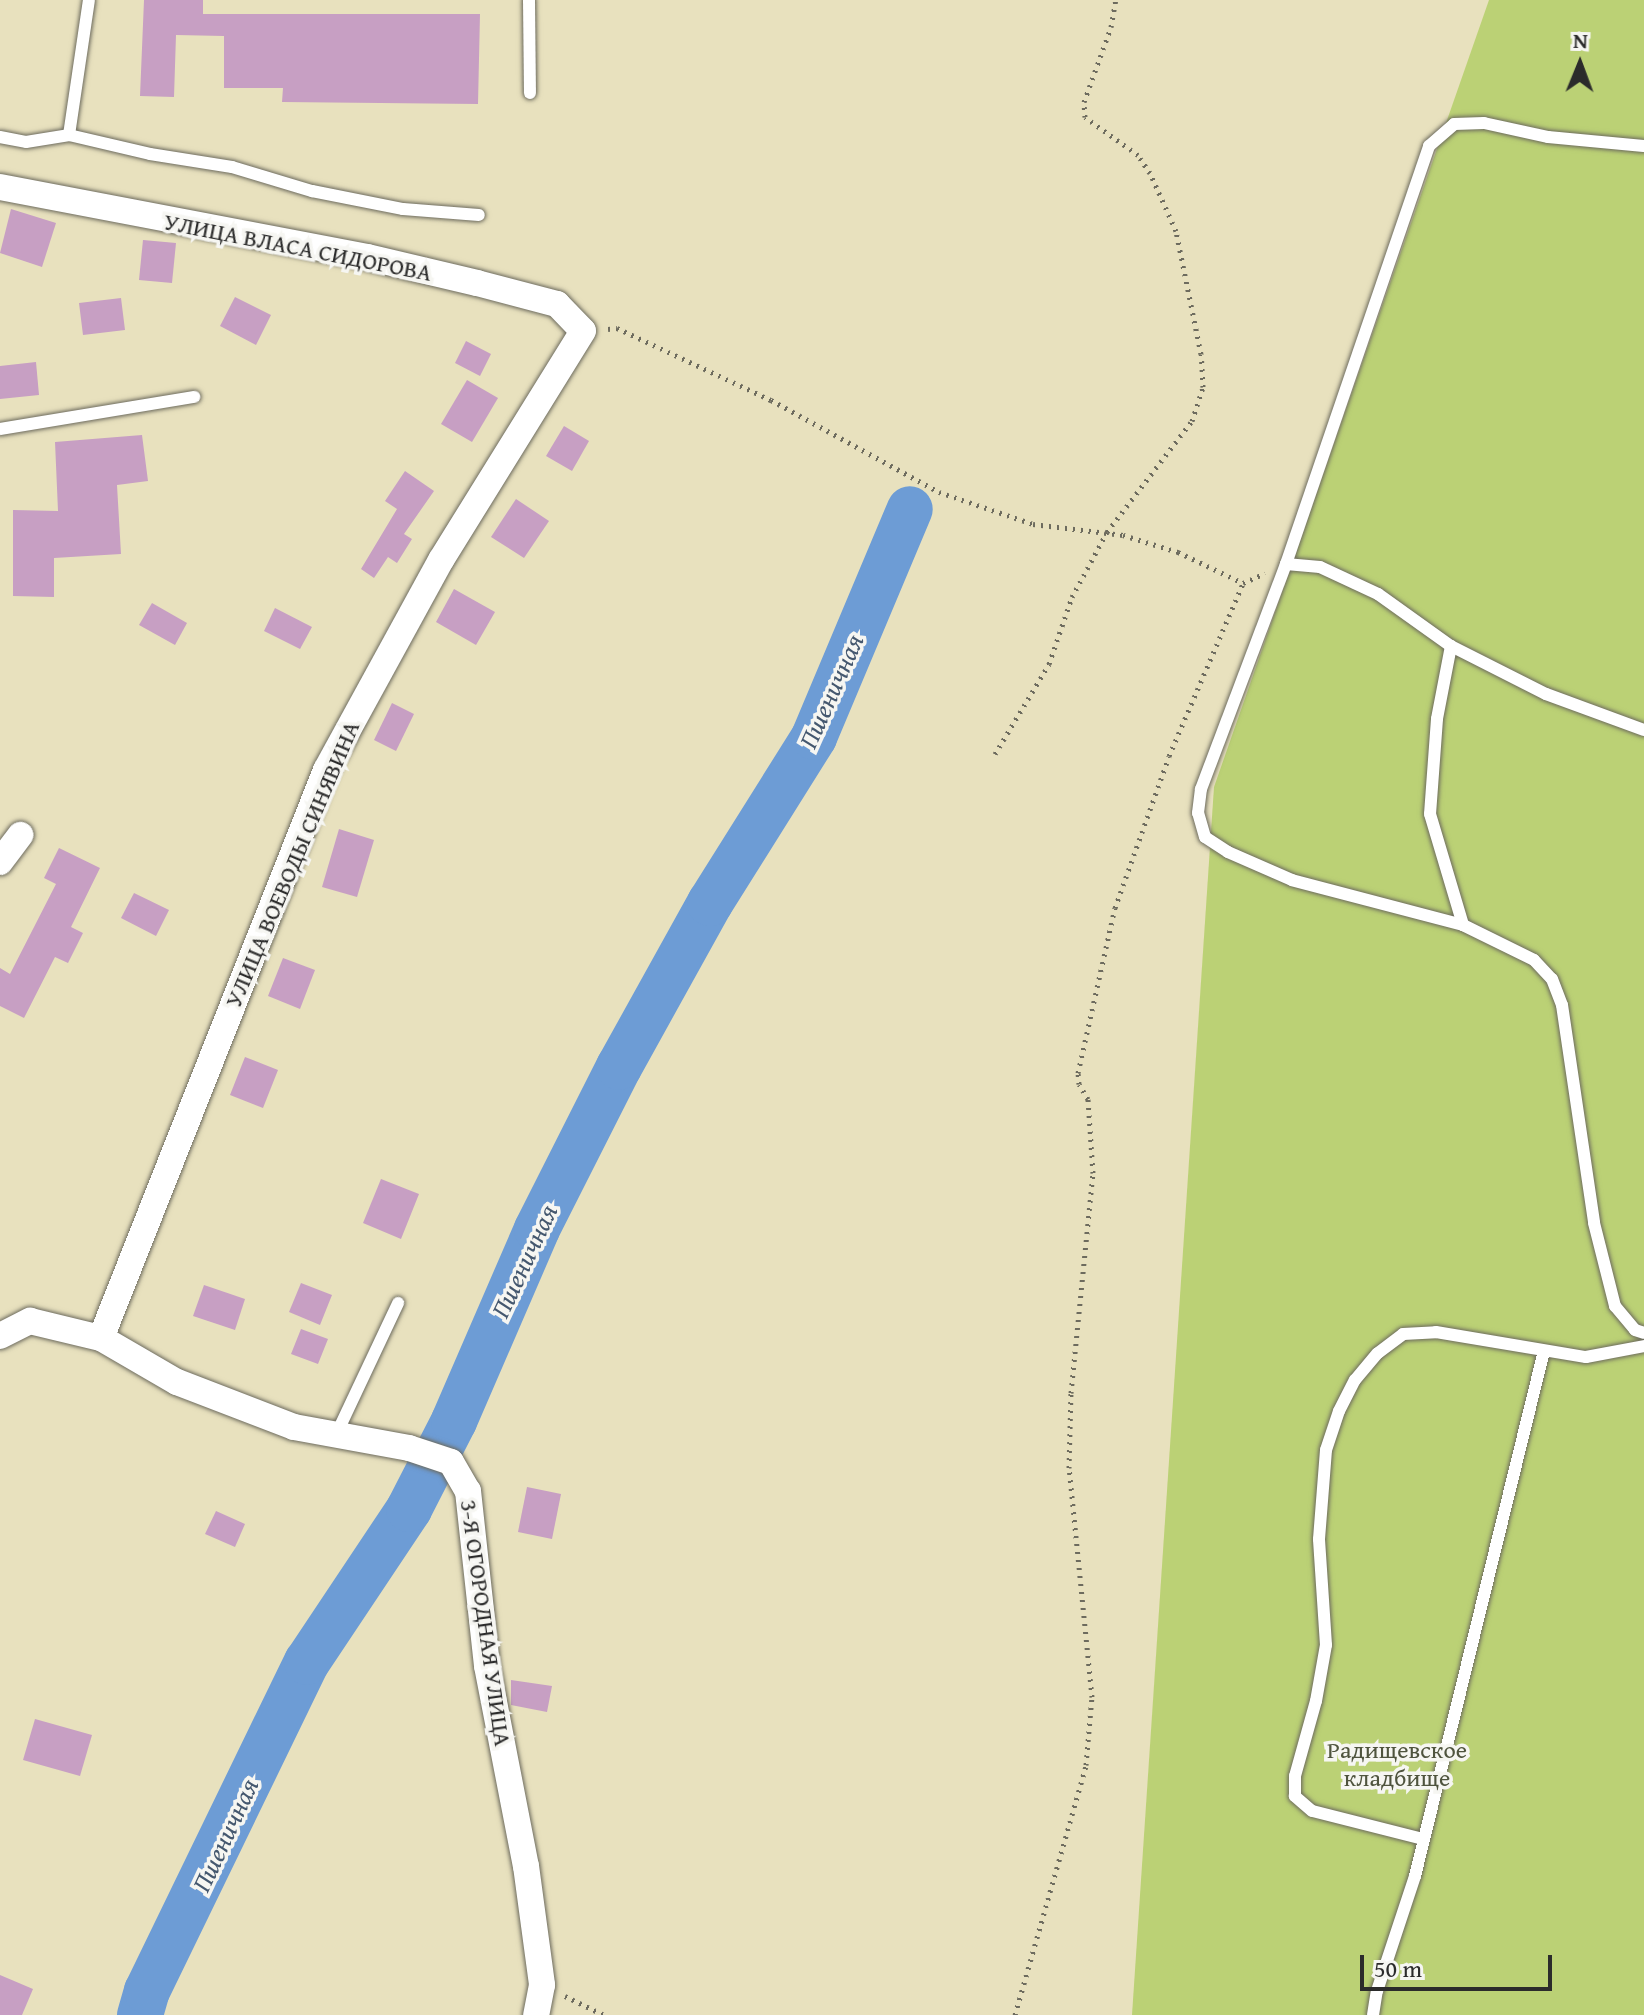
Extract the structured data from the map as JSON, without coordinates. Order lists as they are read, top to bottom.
{
  "streets": {
    "street": ["УЛИЦА ВЛАСА СИДОРОВА", "УЛИЦА ВОЕВОДЫ СИНЯВИНА", "3-Я ОГОРОДНАЯ УЛИЦА"]
  },
  "crossings": [
    ["УЛИЦА ВЛАСА СИДОРОВА", "УЛИЦА ВОЕВОДЫ СИНЯВИНА"],
    ["УЛИЦА ВОЕВОДЫ СИНЯВИНА", "3-Я ОГОРОДНАЯ УЛИЦА"]
  ],
  "water": ["Пшеничная"],
  "parks": ["Радищевское кладбище"],
  "scale_bar": "50 m",
  "north": "top"
}
